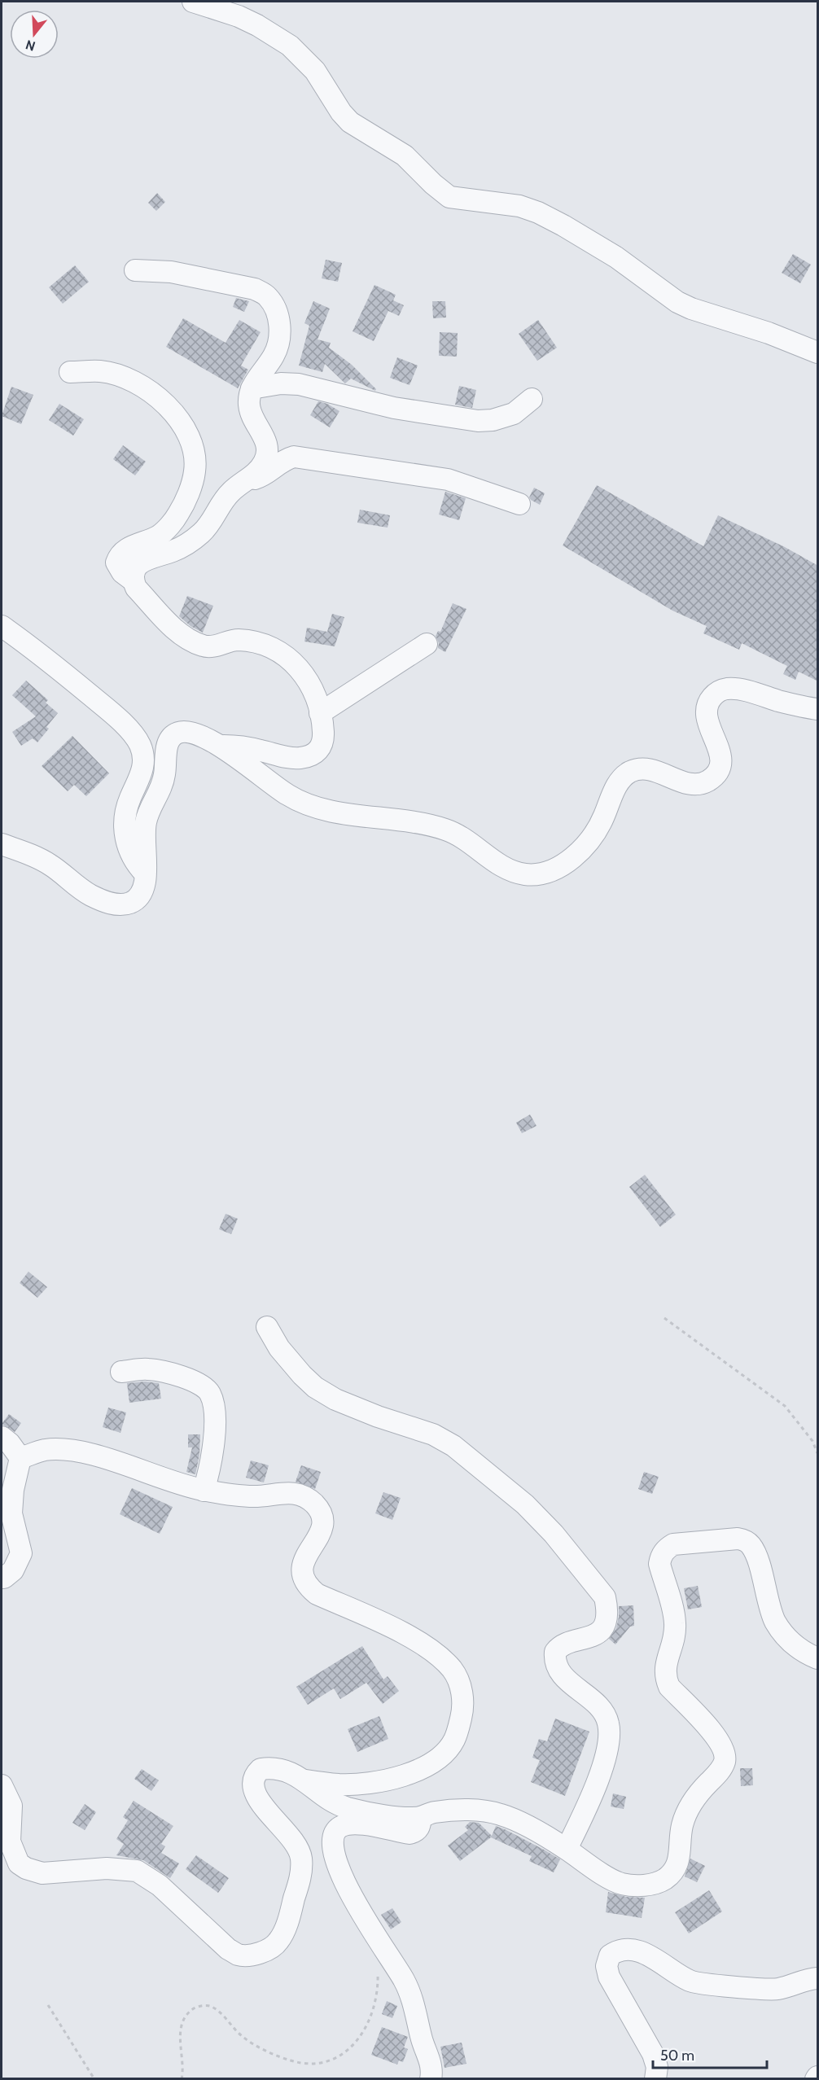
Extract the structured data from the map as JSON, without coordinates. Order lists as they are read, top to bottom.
{
  "scale_bar": "50 m",
  "north": "bottom"
}
